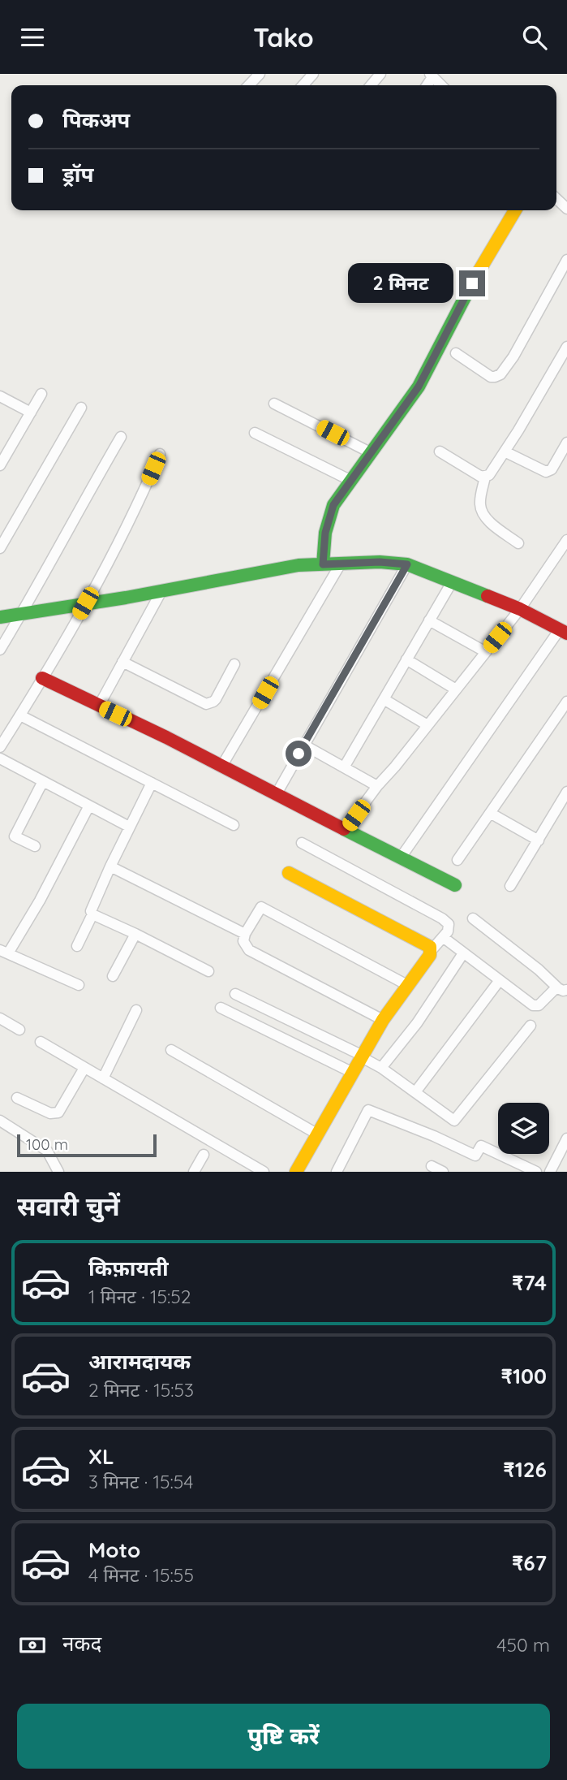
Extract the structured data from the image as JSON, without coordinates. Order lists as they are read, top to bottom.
{
  "scale_bar": "100 m",
  "page": {
    "header": "Tako",
    "banner": ["पिकअप", "ड्रॉप"],
    "bubble": "2 मिनट",
    "scale": "100 m",
    "heading": "सवारी चुनें",
    "list": [
      {
        "name": "किफ़ायती",
        "note": "1 मिनट · 15:52",
        "value": "₹74"
      },
      {
        "name": "आरामदायक",
        "note": "2 मिनट · 15:53",
        "value": "₹100"
      },
      {
        "name": "XL",
        "note": "3 मिनट · 15:54",
        "value": "₹126"
      },
      {
        "name": "Moto",
        "note": "4 मिनट · 15:55",
        "value": "₹67"
      }
    ],
    "pay": ["नकद", "450 m"],
    "buttons": "पुष्टि करें"
  }
}
